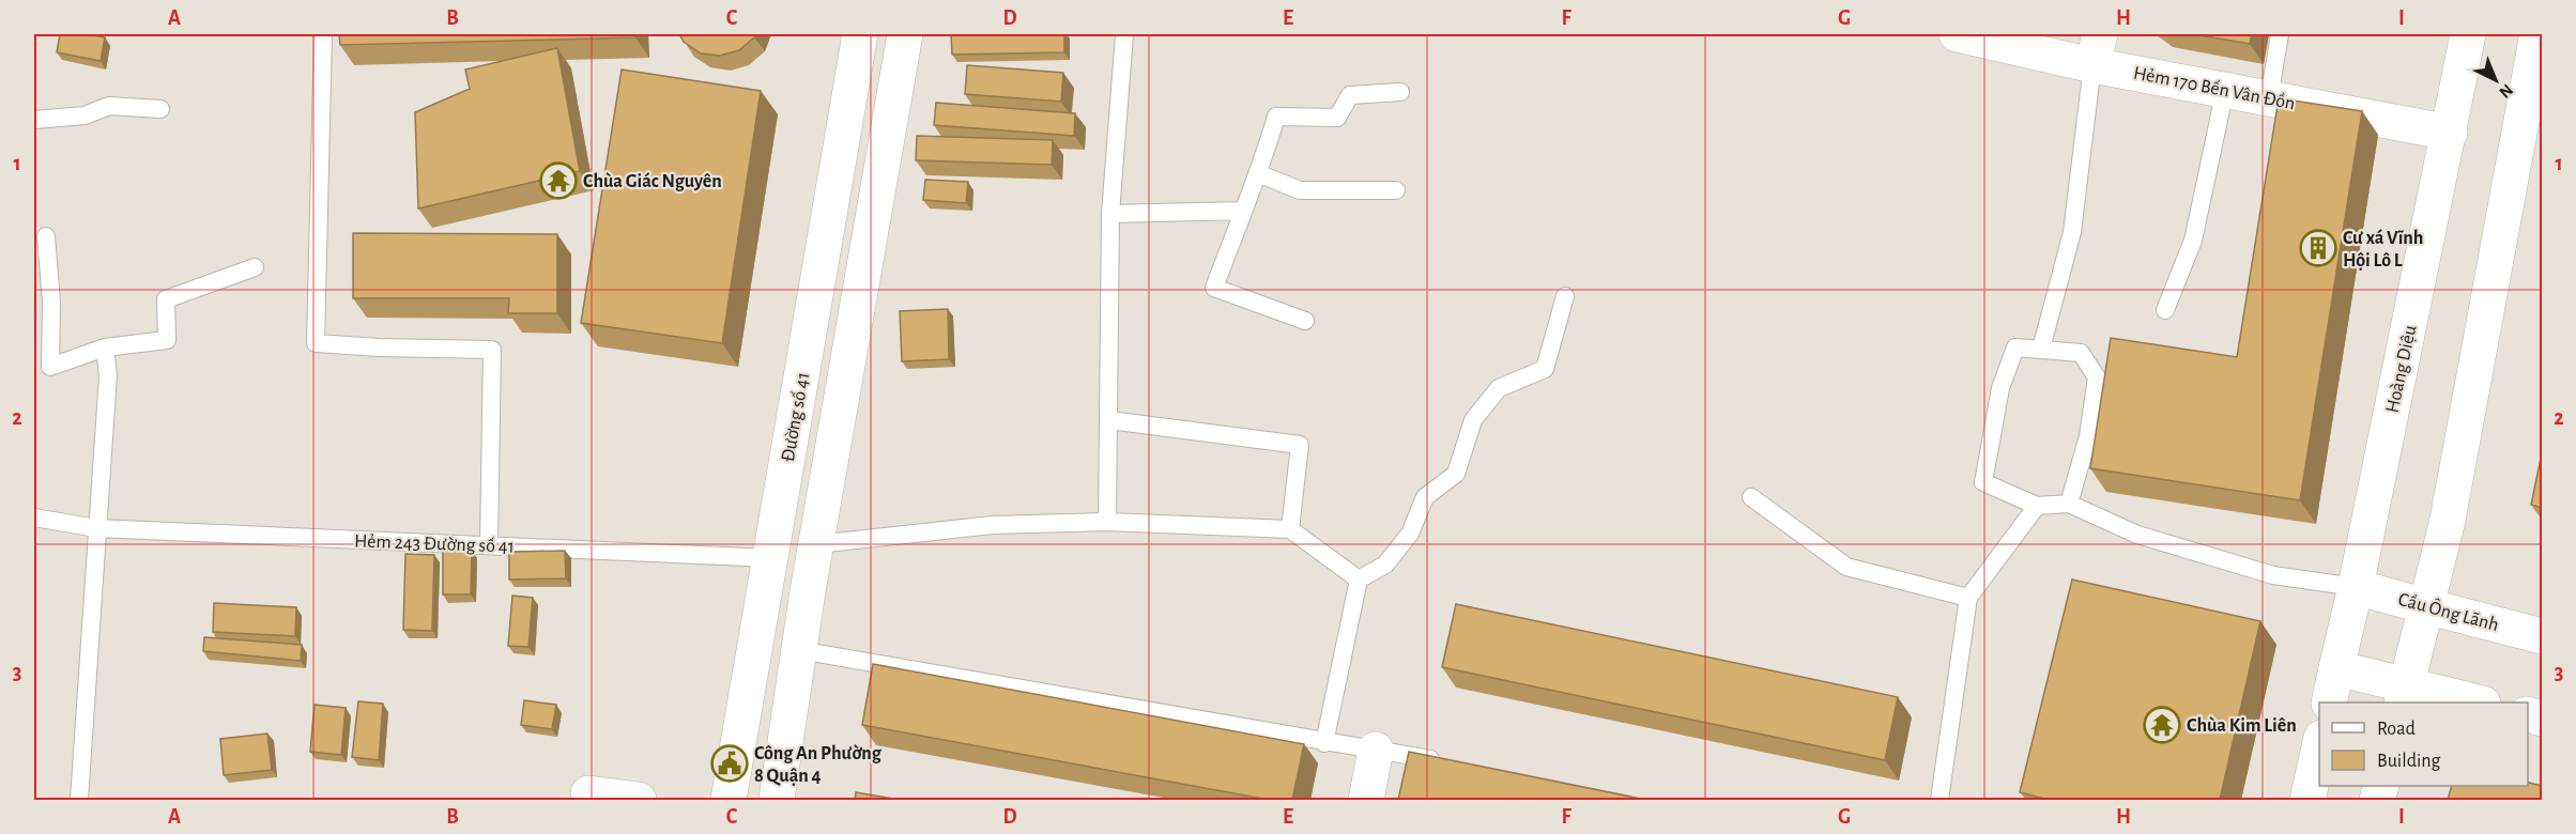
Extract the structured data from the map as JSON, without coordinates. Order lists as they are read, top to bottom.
{
  "streets": {
    "street": [
      "Hẻm 170 Bến Vân Đồn",
      "Hoàng Diệu",
      "Đường số 41",
      "Cầu Ông Lãnh"
    ],
    "lane": ["Hẻm 243 Đường số 41"]
  },
  "crossings": [
    ["Hẻm 170 Bến Vân Đồn", "Hoàng Diệu"],
    ["Hoàng Diệu", "Cầu Ông Lãnh"],
    ["Đường số 41", "Hẻm 243 Đường số 41"]
  ],
  "places": {
    "temple": ["Chùa Giác Nguyên", "Chùa Kim Liên"],
    "building": ["Cư xá Vĩnh Hội Lô L"],
    "public building": ["Công An Phường 8 Quận 4"]
  },
  "legend": ["Road", "Building"],
  "north": "bottom right",
  "grid": {
    "columns": [
      "A",
      "B",
      "C",
      "D",
      "E",
      "F",
      "G",
      "H",
      "I"
    ],
    "rows": ["1", "2", "3"]
  }
}
